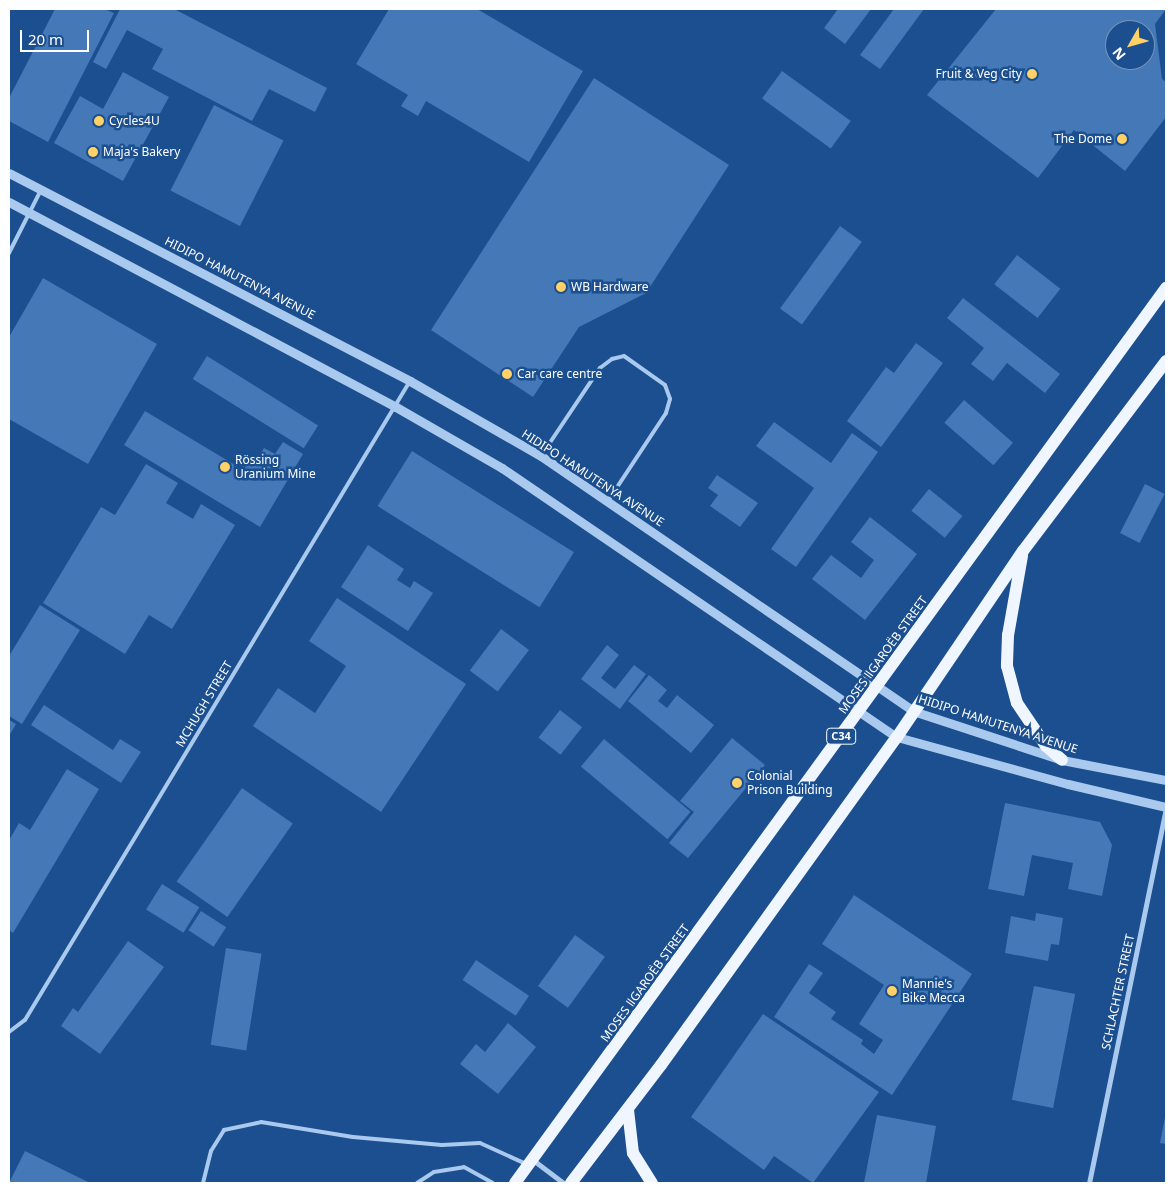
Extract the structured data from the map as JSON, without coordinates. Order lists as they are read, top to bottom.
{
  "streets": {
    "main road": ["MOSES ǁGAROËB STREET", "C34"],
    "street": ["HIDIPO HAMUTENYA AVENUE", "SCHLACHTER STREET"],
    "lane": ["MCHUGH STREET"]
  },
  "crossings": [
    ["HIDIPO HAMUTENYA AVENUE", "MOSES ǁGAROËB STREET"],
    ["HIDIPO HAMUTENYA AVENUE", "MCHUGH STREET"]
  ],
  "places": [
    "Fruit & Veg City",
    "Cycles4U",
    "The Dome",
    "Maja's Bakery",
    "WB Hardware",
    "Car care centre",
    "Rössing Uranium Mine",
    "Colonial Prison Building",
    "Mannie's Bike Mecca"
  ],
  "scale_bar": "20 m",
  "north": "bottom left"
}
